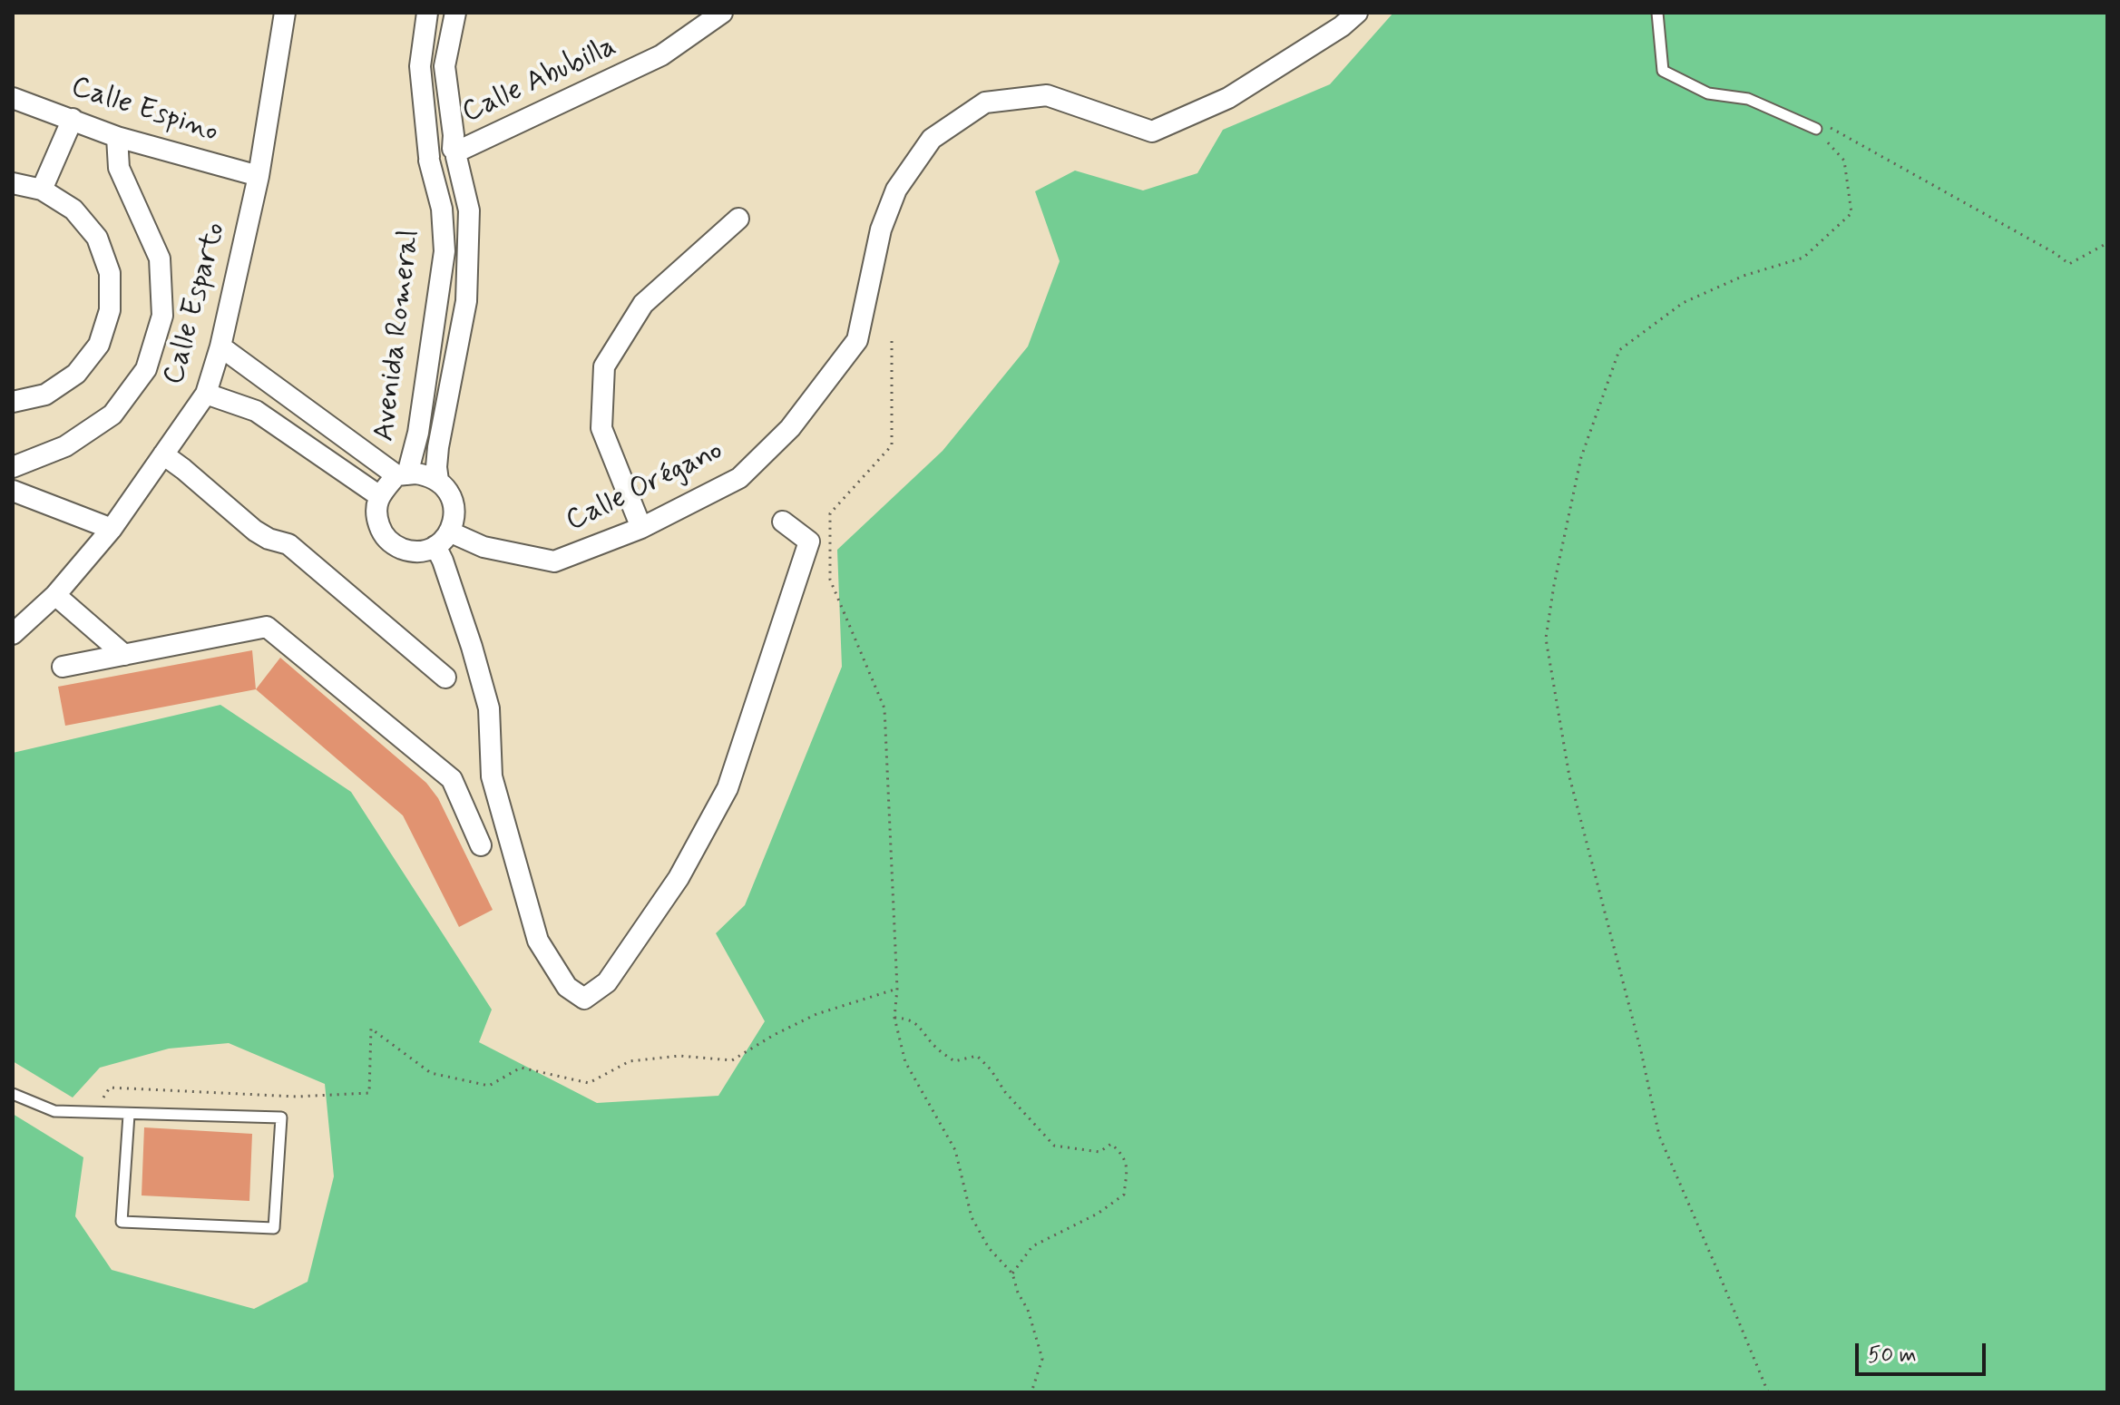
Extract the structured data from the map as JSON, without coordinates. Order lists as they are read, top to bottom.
{
  "streets": {
    "street": [
      "Calle Abubilla",
      "Calle Espino",
      "Calle Esparto",
      "Avenida Romeral",
      "Calle Orégano"
    ]
  },
  "crossings": [
    ["Calle Abubilla", "Avenida Romeral"],
    ["Calle Espino", "Calle Esparto"],
    ["Avenida Romeral", "Calle Orégano"]
  ],
  "scale_bar": "50 m"
}
